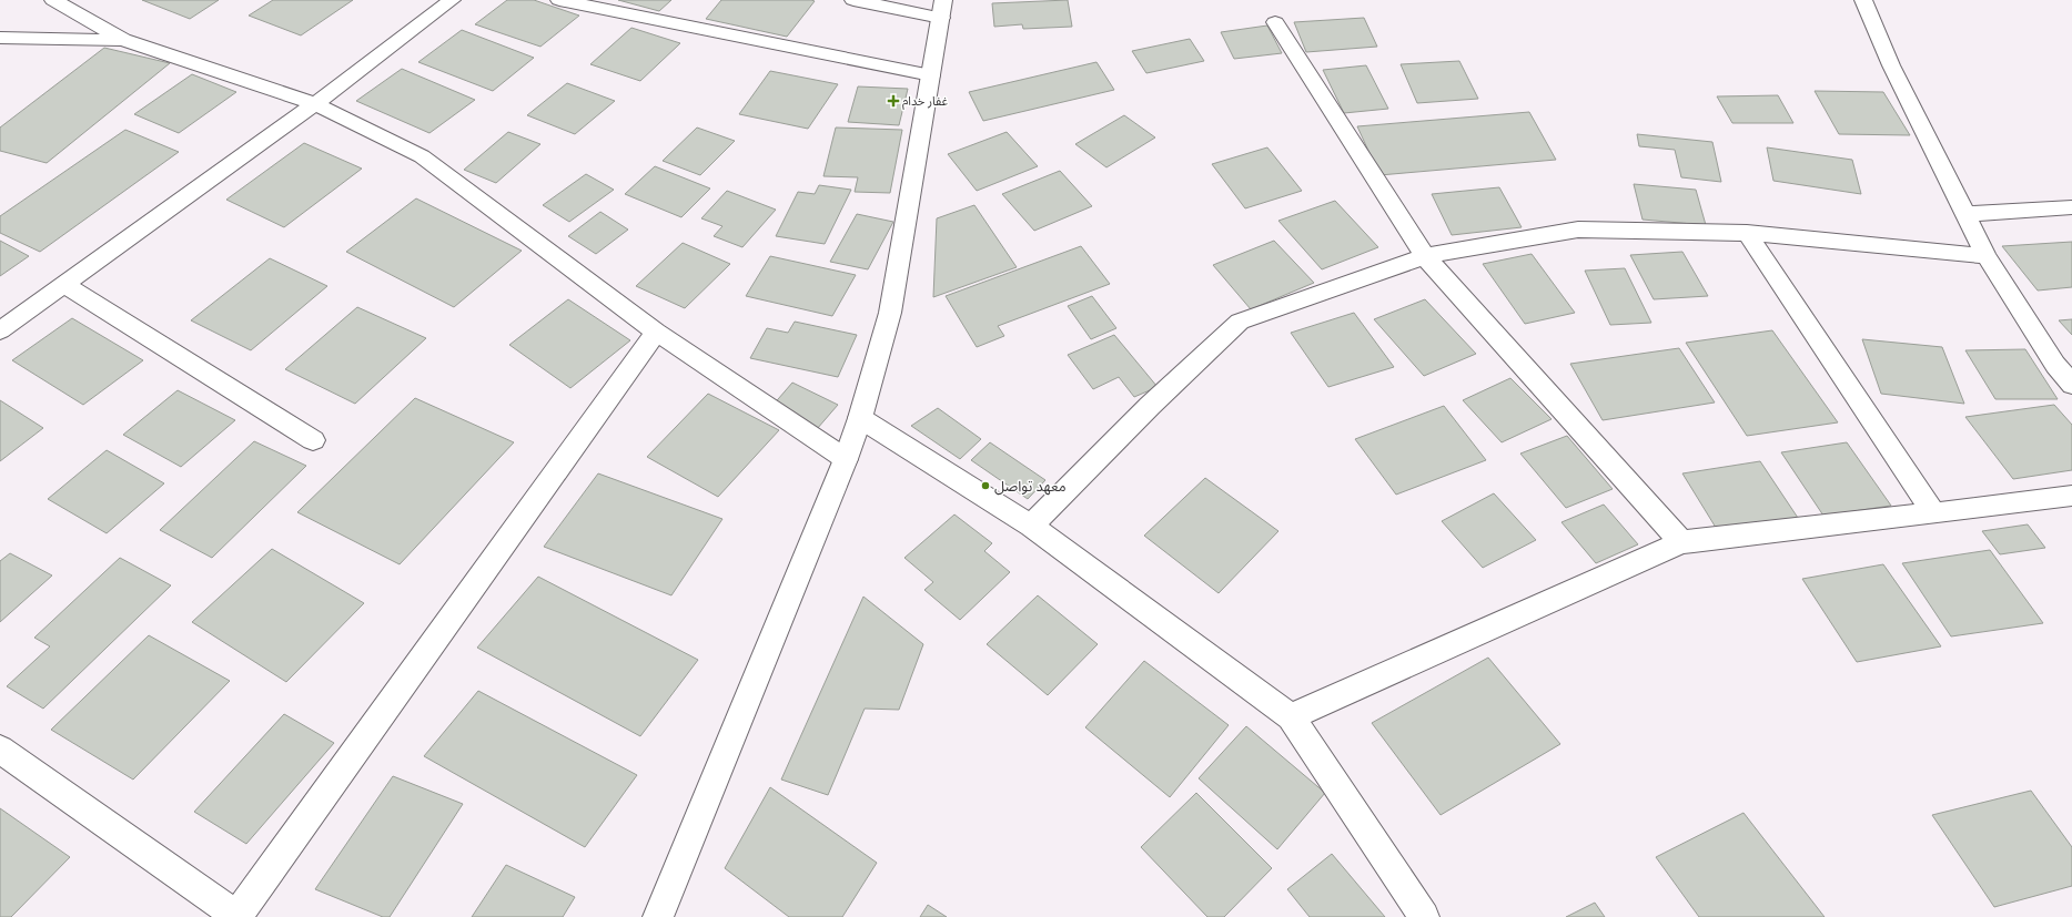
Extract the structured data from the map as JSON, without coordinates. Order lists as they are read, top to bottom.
{
  "places": {
    "health": ["غفار خدام"],
    "other": ["معهد تواصل"]
  }
}
